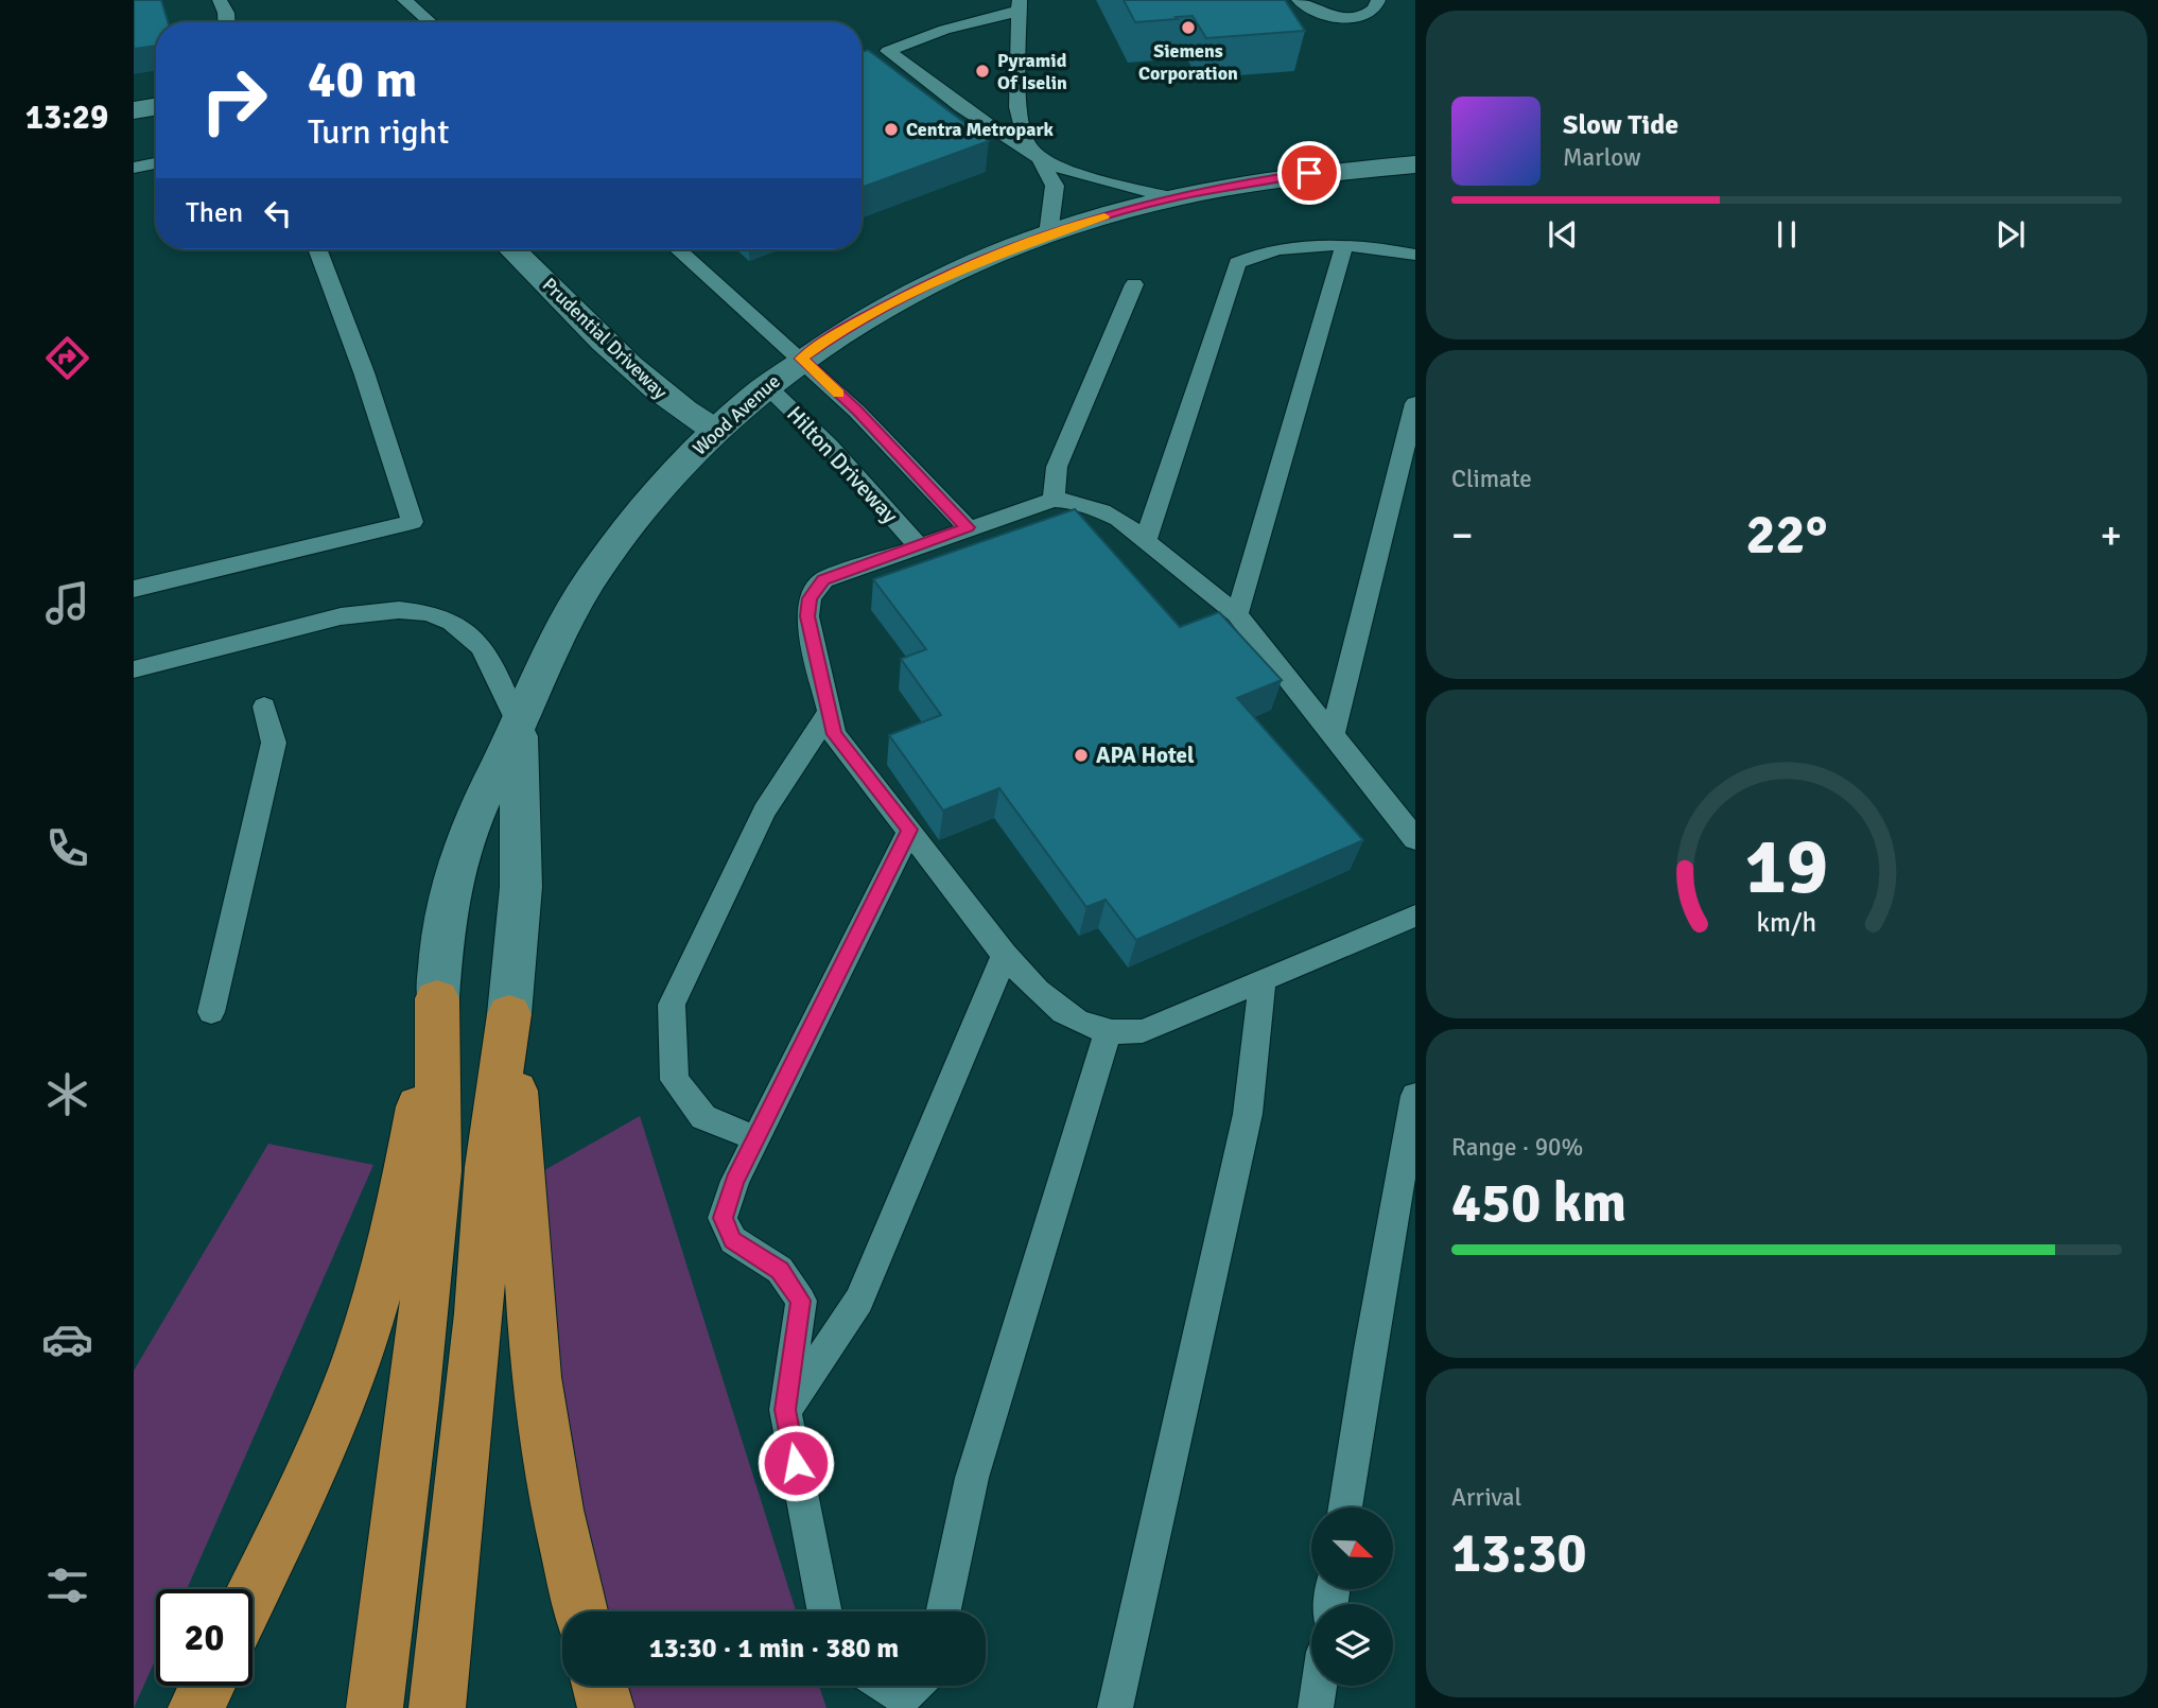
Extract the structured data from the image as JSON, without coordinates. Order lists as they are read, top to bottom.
{
  "streets": {
    "street": ["Prudential Driveway", "Wood Avenue"],
    "lane": ["Hilton Driveway"]
  },
  "crossings": [
    ["Prudential Driveway", "Wood Avenue"],
    ["Wood Avenue", "Hilton Driveway"]
  ],
  "places": [
    "Siemens Corporation",
    "Pyramid Of Iselin",
    "Centra Metropark",
    "APA Hotel"
  ],
  "north": "bottom right",
  "page": {
    "tabs": "13:29",
    "turn": ["40 m", "Turn right"],
    "song": ["Slow Tide", "Marlow"],
    "then": "Then",
    "tile": [
      "Climate",
      ["Range · 90%", "450 km"],
      ["Arrival", "13:30"]
    ],
    "heat": ["−", "22°", "+"],
    "limit": "20",
    "trip": "13:30 · 1 min · 380 m",
    "gauge": ["19", "km/h"]
  }
}
